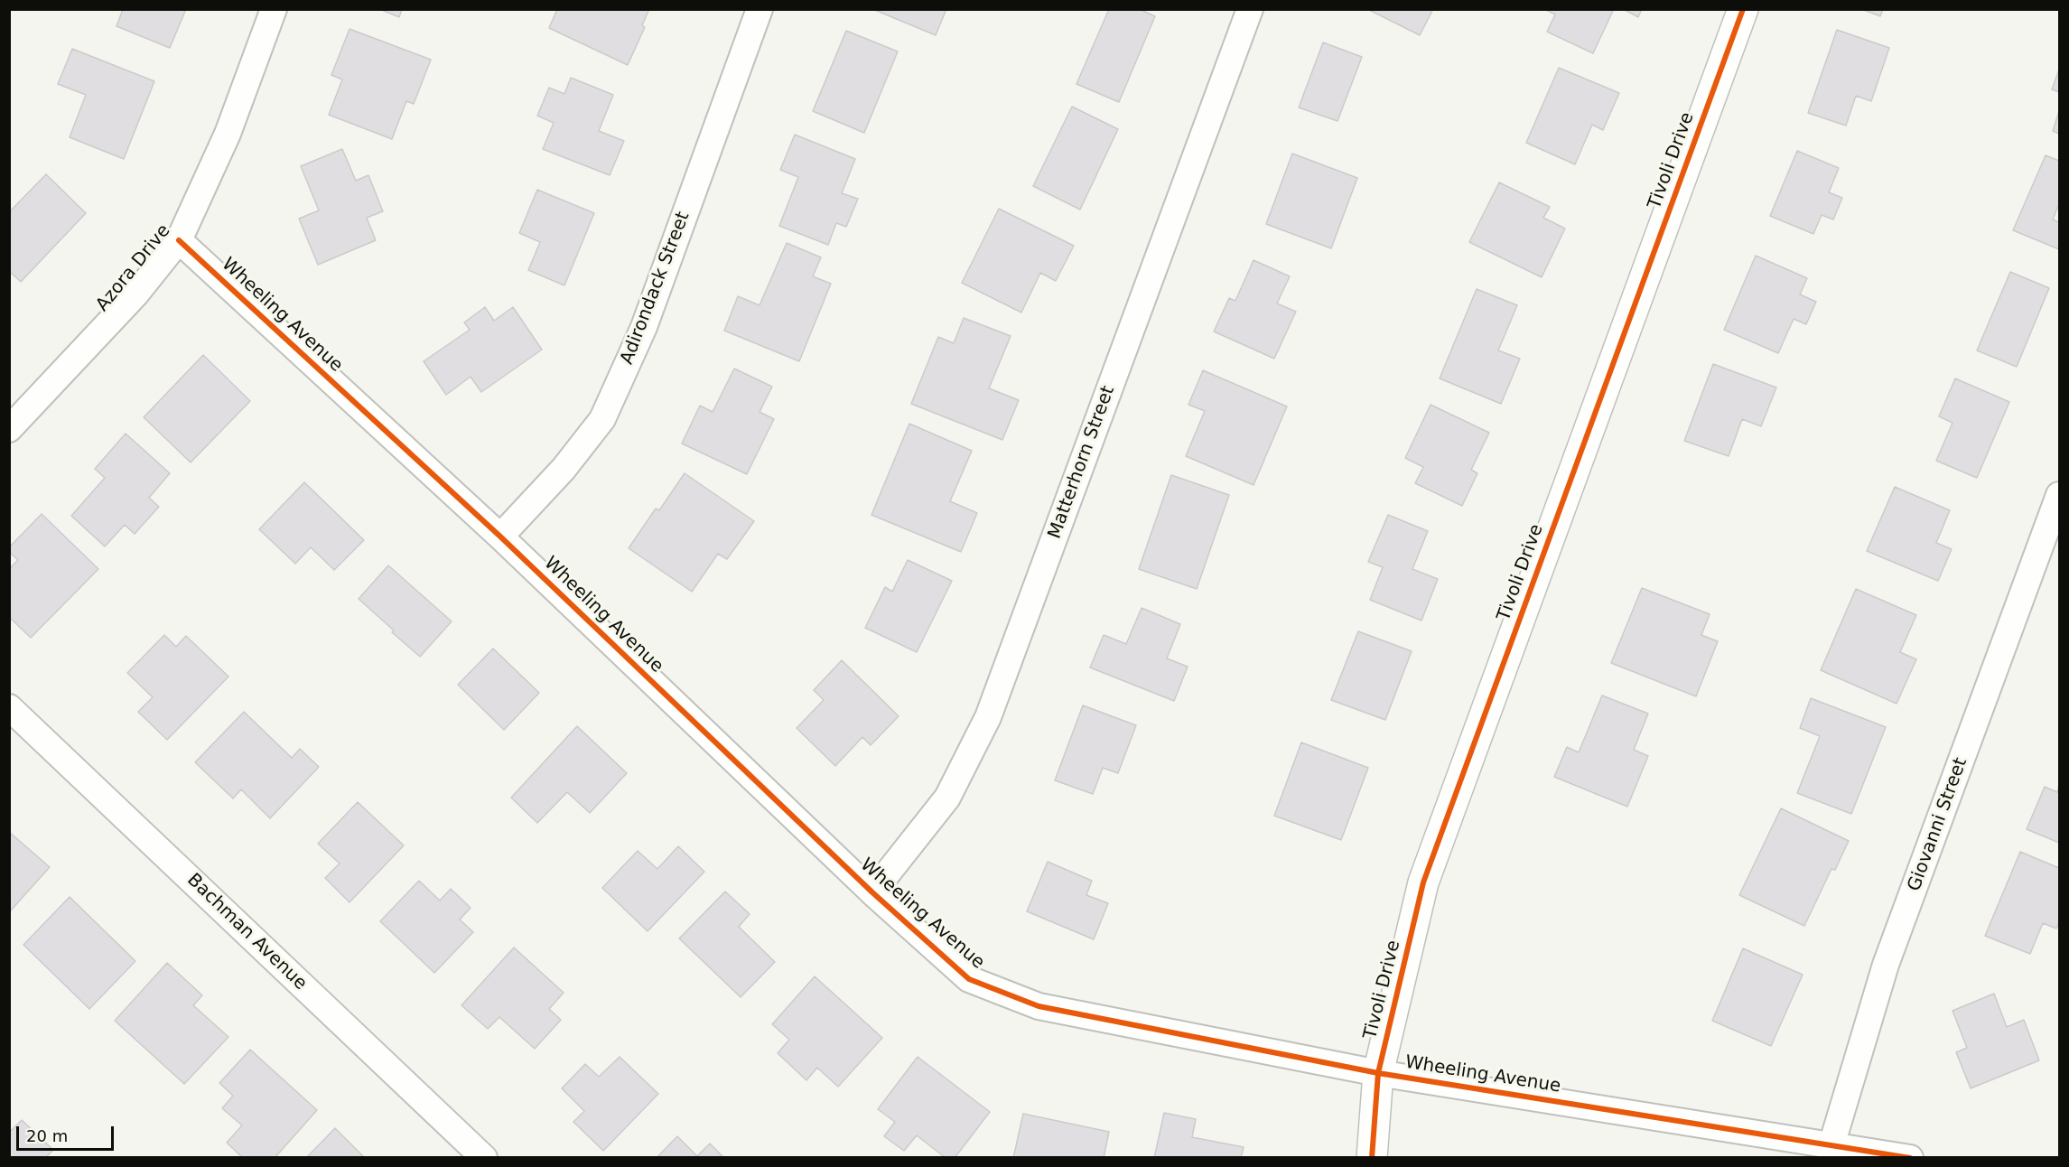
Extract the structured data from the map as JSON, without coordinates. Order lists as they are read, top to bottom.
{
  "streets": {
    "street": [
      "Tivoli Drive",
      "Azora Drive",
      "Adirondack Street",
      "Wheeling Avenue",
      "Matterhorn Street",
      "Giovanni Street",
      "Bachman Avenue"
    ]
  },
  "crossings": [
    ["Tivoli Drive", "Wheeling Avenue"],
    ["Azora Drive", "Wheeling Avenue"],
    ["Adirondack Street", "Wheeling Avenue"],
    ["Wheeling Avenue", "Matterhorn Street"],
    ["Wheeling Avenue", "Giovanni Street"]
  ],
  "scale_bar": "20 m"
}
